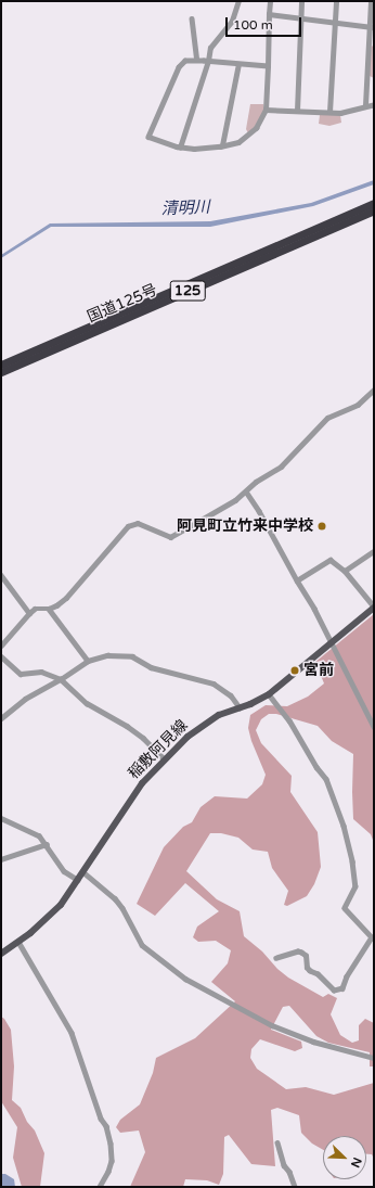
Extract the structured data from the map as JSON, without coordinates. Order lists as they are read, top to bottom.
{
  "streets": {
    "highway": ["125", "国道125号"],
    "main road": ["稲敷阿見線"]
  },
  "water": ["清明川"],
  "places": ["阿見町立竹来中学校", "宮前"],
  "scale_bar": "100 m",
  "north": "bottom right"
}
